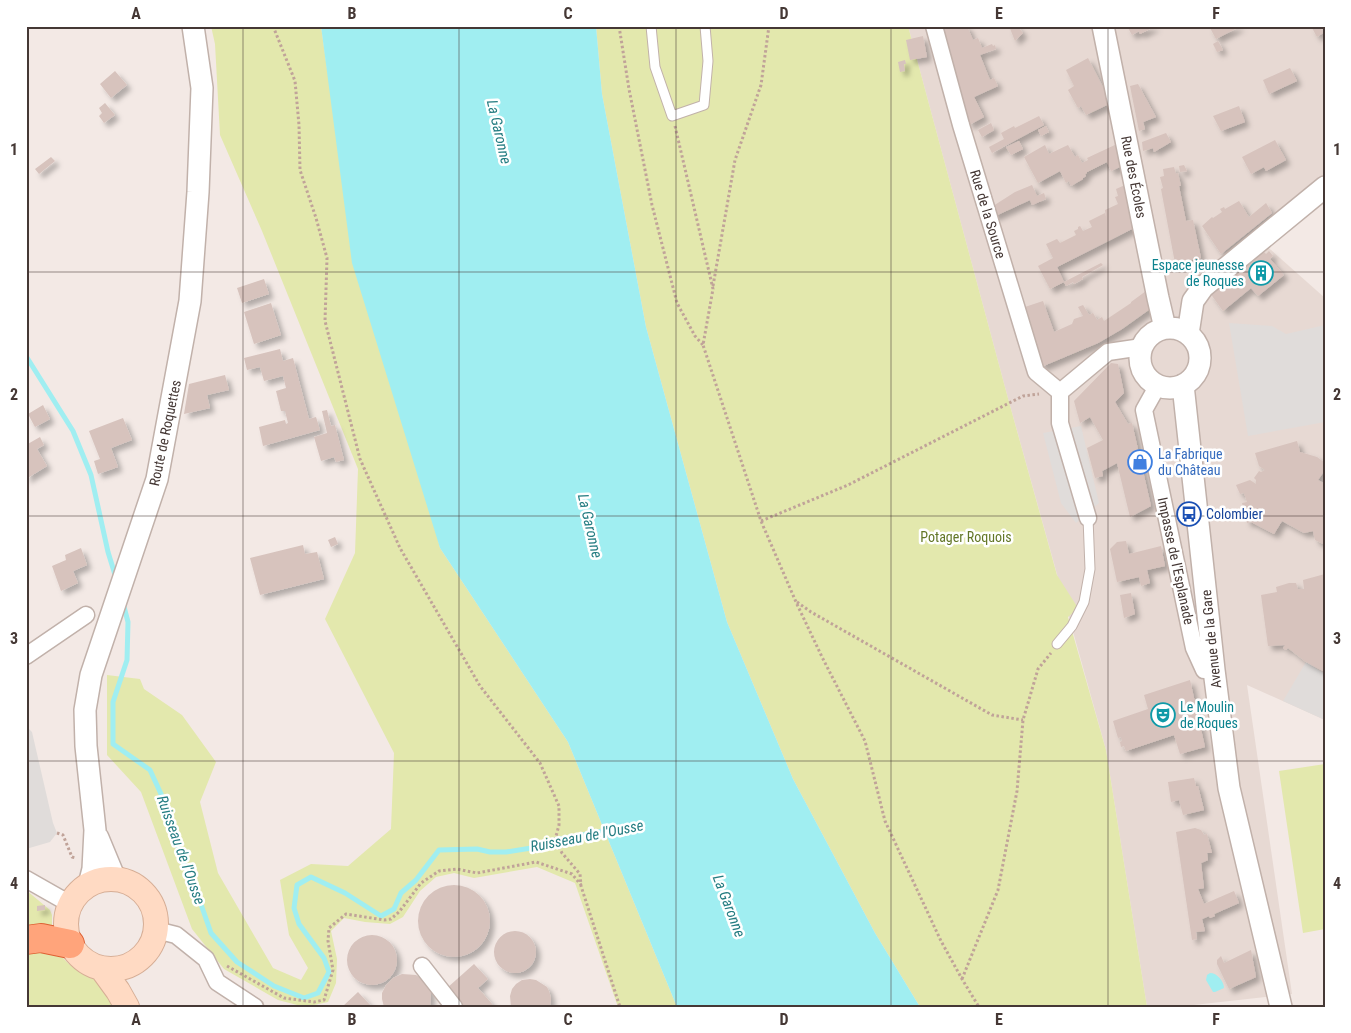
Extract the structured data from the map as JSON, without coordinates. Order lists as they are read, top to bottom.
{
  "streets": {
    "street": [
      "Rue des Écoles",
      "Rue de la Source",
      "Route de Roquettes",
      "Impasse de l'Esplanade",
      "Avenue de la Gare"
    ]
  },
  "crossings": [
    ["Rue des Écoles", "Impasse de l'Esplanade"],
    ["Rue des Écoles", "Avenue de la Gare"],
    ["Impasse de l'Esplanade", "Avenue de la Gare"]
  ],
  "water": ["La Garonne", "Ruisseau de l'Ousse"],
  "parks": ["Potager Roquois"],
  "places": {
    "building": ["Espace jeunesse de Roques"],
    "shop": ["La Fabrique du Château"],
    "bus stop": ["Colombier"],
    "theatre": ["Le Moulin de Roques"]
  },
  "grid": {
    "columns": [
      "A",
      "B",
      "C",
      "D",
      "E",
      "F"
    ],
    "rows": [
      "1",
      "2",
      "3",
      "4"
    ]
  }
}
